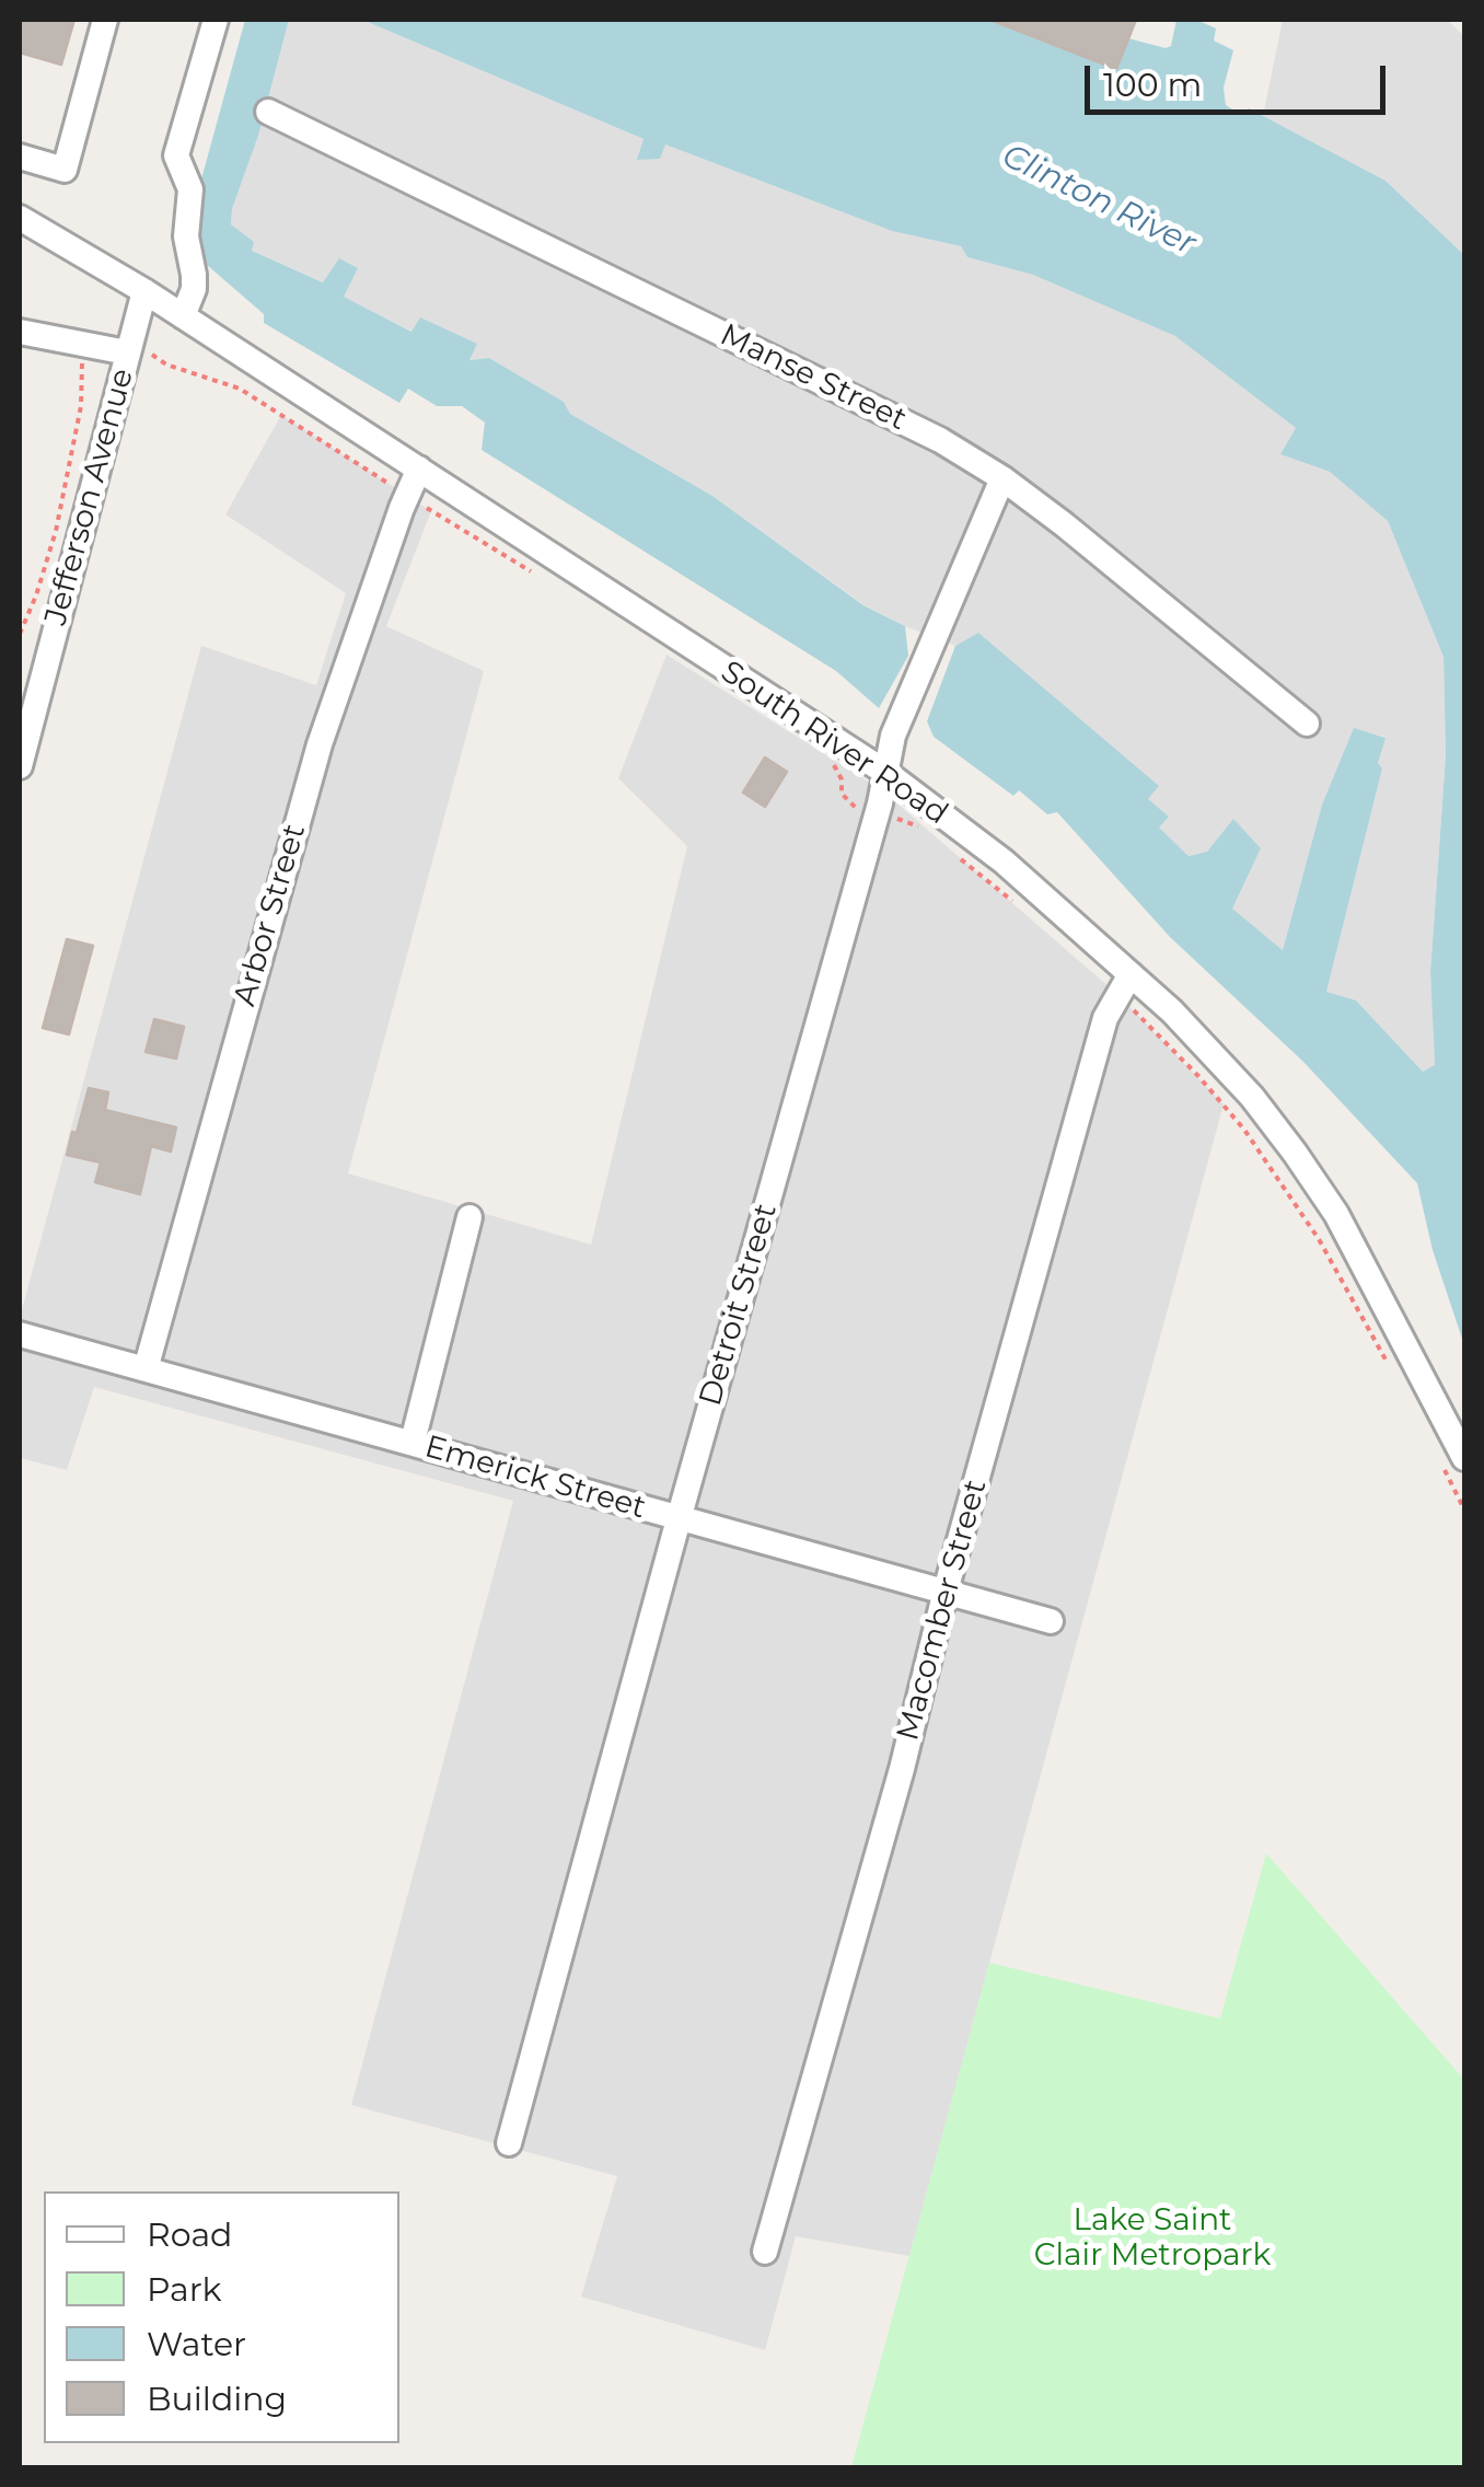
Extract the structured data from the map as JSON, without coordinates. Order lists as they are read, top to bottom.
{
  "streets": {
    "street": [
      "Manse Street",
      "Jefferson Avenue",
      "South River Road",
      "Arbor Street",
      "Detroit Street",
      "Emerick Street",
      "Macomber Street"
    ]
  },
  "crossings": [
    ["Manse Street", "Detroit Street"],
    ["Jefferson Avenue", "South River Road"],
    ["South River Road", "Arbor Street"],
    ["South River Road", "Detroit Street"],
    ["South River Road", "Macomber Street"],
    ["Arbor Street", "Emerick Street"],
    ["Detroit Street", "Emerick Street"],
    ["Emerick Street", "Macomber Street"]
  ],
  "water": ["Clinton River"],
  "parks": ["Lake Saint Clair Metropark"],
  "legend": [
    "Road",
    "Park",
    "Water",
    "Building"
  ],
  "scale_bar": "100 m"
}
